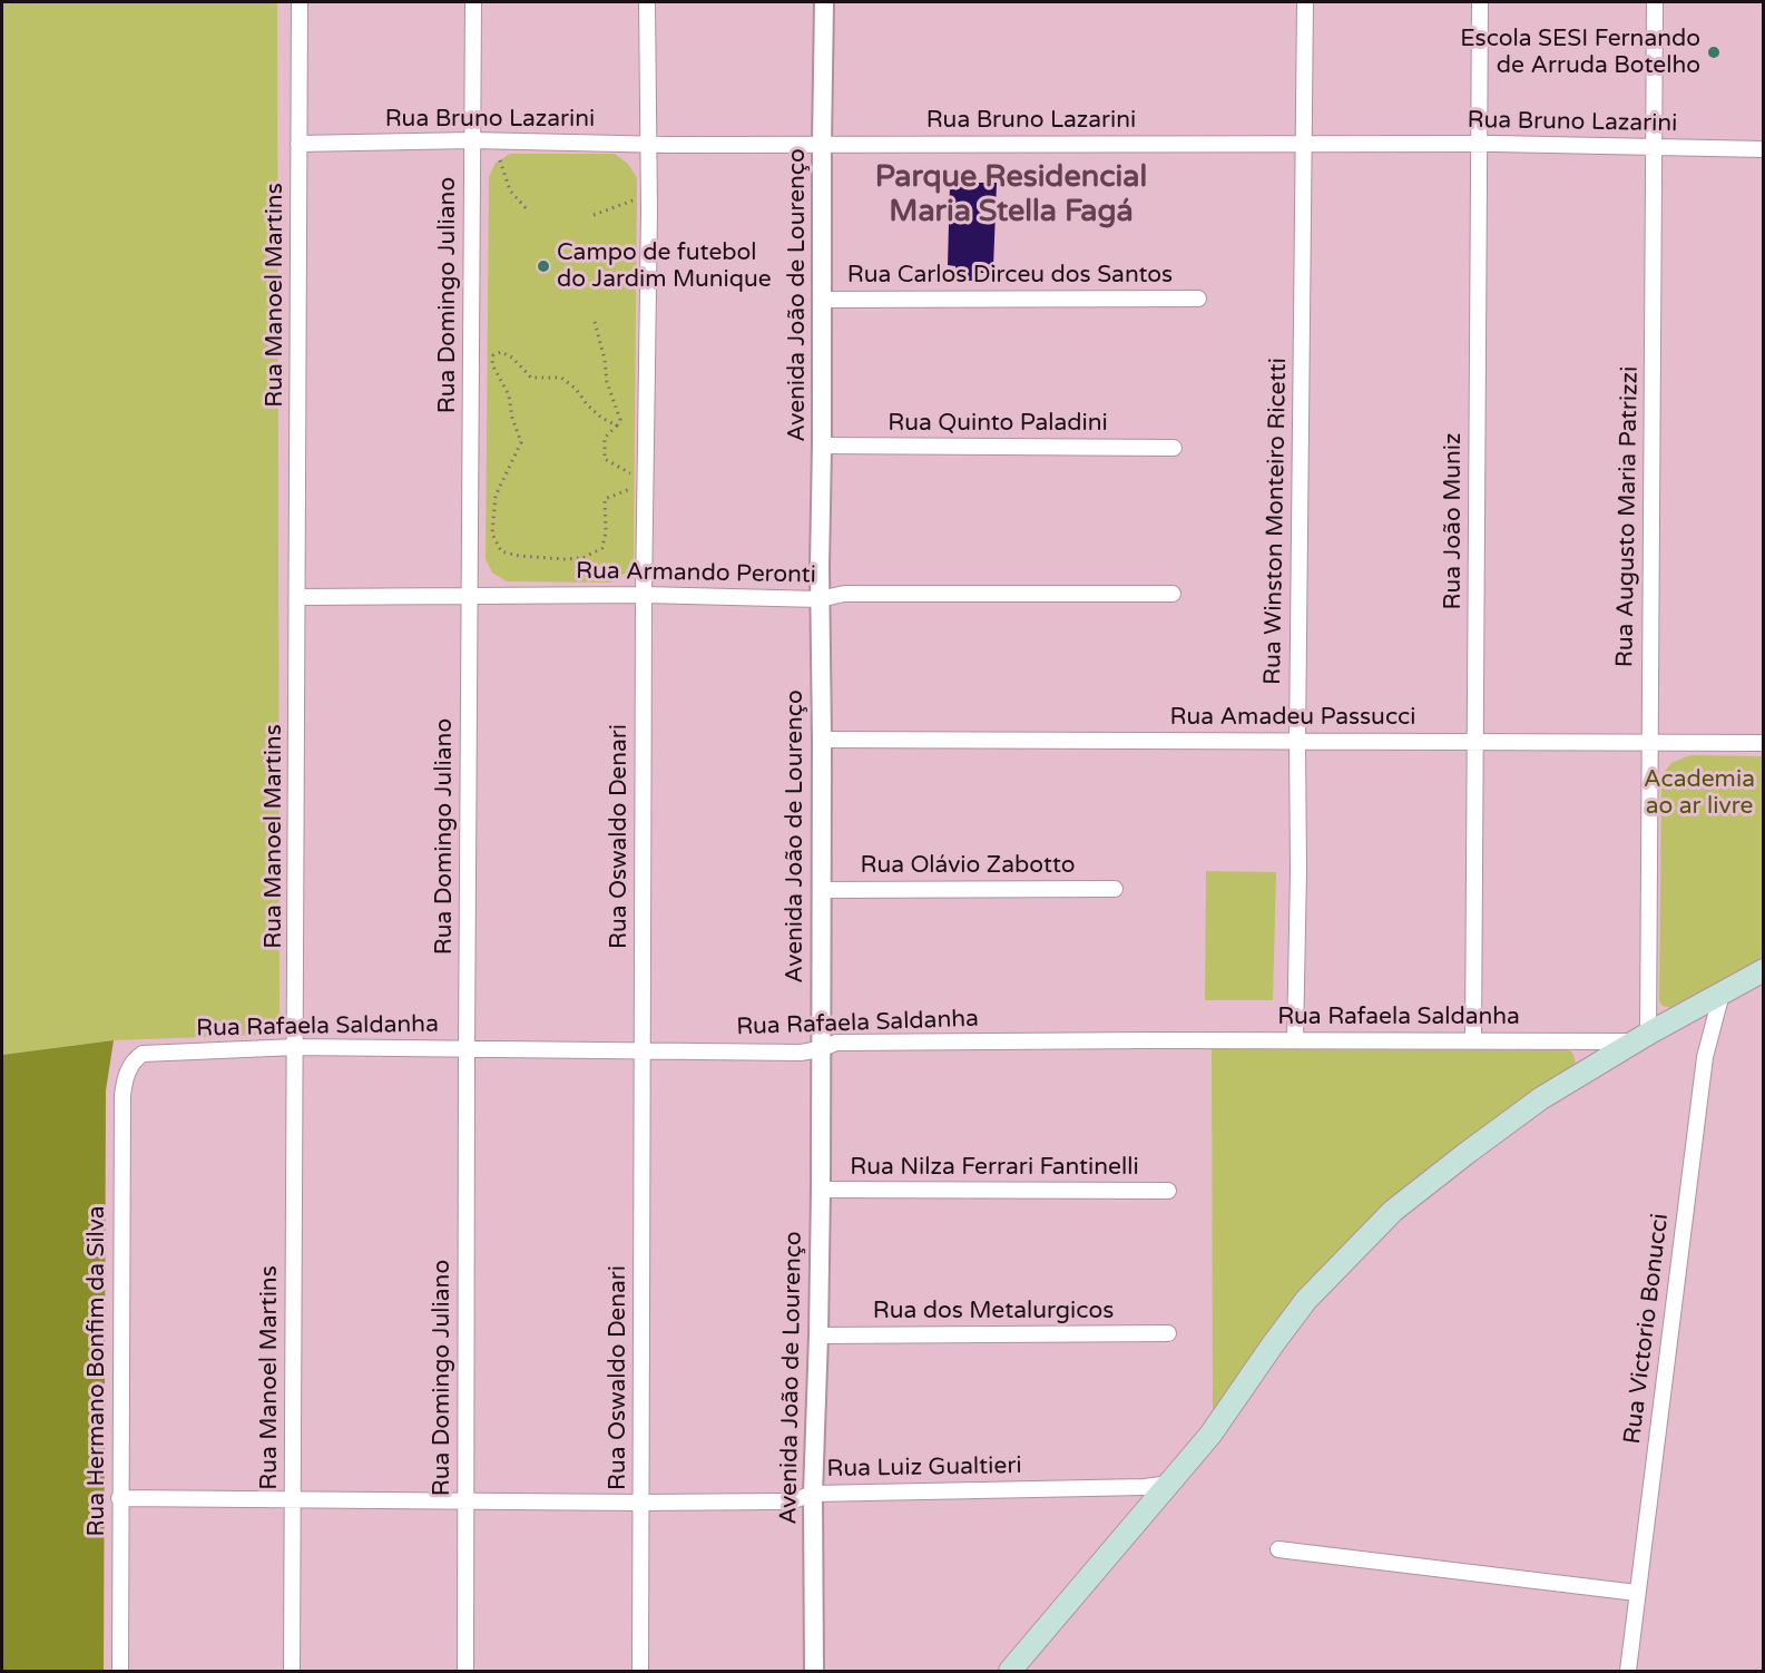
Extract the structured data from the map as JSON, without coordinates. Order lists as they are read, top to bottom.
{
  "streets": {
    "street": [
      "Rua Bruno Lazarini",
      "Rua Carlos Dirceu dos Santos",
      "Rua Manoel Martins",
      "Rua Domingo Juliano",
      "Avenida João de Lourenço",
      "Rua Quinto Paladini",
      "Rua Augusto Maria Patrizzi",
      "Rua Winston Monteiro Ricetti",
      "Rua João Muniz",
      "Rua Armando Peronti",
      "Rua Amadeu Passucci",
      "Rua Oswaldo Denari",
      "Rua Olávio Zabotto",
      "Rua Rafaela Saldanha",
      "Rua Nilza Ferrari Fantinelli",
      "Rua dos Metalurgicos",
      "Rua Victorio Bonucci",
      "Rua Hermano Bonfim da Silva",
      "Rua Luiz Gualtieri"
    ]
  },
  "crossings": [
    ["Rua Bruno Lazarini", "Rua Manoel Martins"],
    ["Rua Bruno Lazarini", "Rua Domingo Juliano"],
    ["Rua Bruno Lazarini", "Avenida João de Lourenço"],
    ["Rua Bruno Lazarini", "Rua Augusto Maria Patrizzi"],
    ["Rua Bruno Lazarini", "Rua Winston Monteiro Ricetti"],
    ["Rua Bruno Lazarini", "Rua João Muniz"],
    ["Rua Bruno Lazarini", "Rua Oswaldo Denari"],
    ["Rua Carlos Dirceu dos Santos", "Avenida João de Lourenço"],
    ["Rua Manoel Martins", "Rua Armando Peronti"],
    ["Rua Manoel Martins", "Rua Rafaela Saldanha"],
    ["Rua Manoel Martins", "Rua Luiz Gualtieri"],
    ["Rua Domingo Juliano", "Rua Armando Peronti"],
    ["Rua Domingo Juliano", "Rua Rafaela Saldanha"],
    ["Rua Domingo Juliano", "Rua Luiz Gualtieri"],
    ["Avenida João de Lourenço", "Rua Quinto Paladini"],
    ["Avenida João de Lourenço", "Rua Armando Peronti"],
    ["Avenida João de Lourenço", "Rua Amadeu Passucci"],
    ["Avenida João de Lourenço", "Rua Olávio Zabotto"],
    ["Avenida João de Lourenço", "Rua Rafaela Saldanha"],
    ["Avenida João de Lourenço", "Rua Nilza Ferrari Fantinelli"],
    ["Avenida João de Lourenço", "Rua dos Metalurgicos"],
    ["Avenida João de Lourenço", "Rua Luiz Gualtieri"],
    ["Rua Augusto Maria Patrizzi", "Rua Amadeu Passucci"],
    ["Rua Augusto Maria Patrizzi", "Rua Rafaela Saldanha"],
    ["Rua Winston Monteiro Ricetti", "Rua Amadeu Passucci"],
    ["Rua Winston Monteiro Ricetti", "Rua Rafaela Saldanha"],
    ["Rua João Muniz", "Rua Amadeu Passucci"],
    ["Rua João Muniz", "Rua Rafaela Saldanha"],
    ["Rua Armando Peronti", "Rua Oswaldo Denari"],
    ["Rua Oswaldo Denari", "Rua Rafaela Saldanha"],
    ["Rua Oswaldo Denari", "Rua Luiz Gualtieri"],
    ["Rua Rafaela Saldanha", "Rua Hermano Bonfim da Silva"],
    ["Rua Hermano Bonfim da Silva", "Rua Luiz Gualtieri"]
  ],
  "districts": ["Parque Residencial Maria Stella Fagá"],
  "parks": ["Academia ao ar livre"],
  "places": ["Escola SESI Fernando de Arruda Botelho", "Campo de futebol do Jardim Munique"]
}
